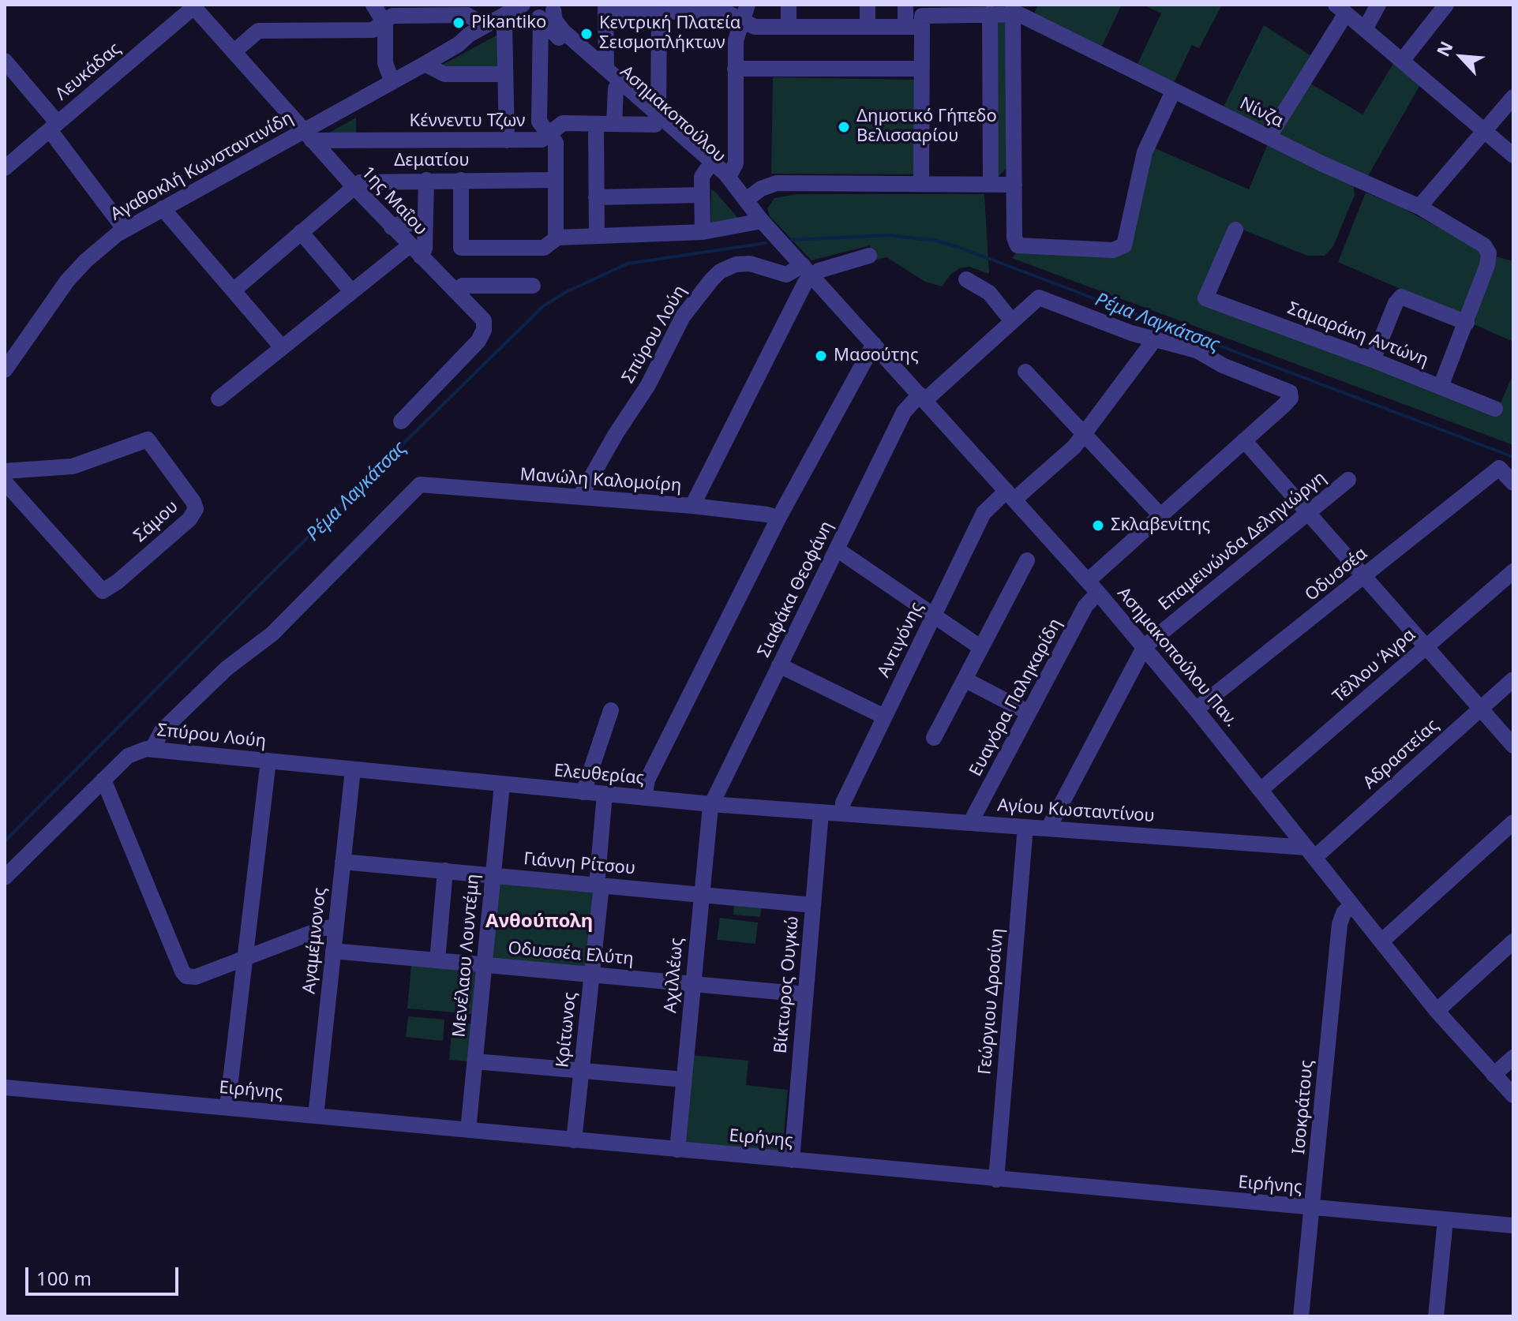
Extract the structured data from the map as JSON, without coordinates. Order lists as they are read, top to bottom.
{
  "streets": {
    "street": [
      "Λευκάδας",
      "Νίνζα",
      "Ασημακοπούλου",
      "Κέννεντυ Τζων",
      "Δεματίου",
      "Αγαθοκλή Κωνσταντινίδη",
      "1ης Μαΐου",
      "Σπύρου Λούη",
      "Σαμαράκη Αντώνη",
      "Μανώλη Καλομοίρη",
      "Σάμου",
      "Επαμεινώνδα Δεληγιώργη",
      "Οδυσσέα",
      "Σιαφάκα Θεοφάνη",
      "Αντιγόνης",
      "Ασημακοπούλου Παν.",
      "Τέλλου Άγρα",
      "Ευαγόρα Παληκαρίδη",
      "Αδραστείας",
      "Ελευθερίας",
      "Αγίου Κωσταντίνου",
      "Γιάννη Ρίτσου",
      "Αγαμέμνονoς",
      "Οδυσσέα Ελύτη",
      "Μενέλαου Λουντέμη",
      "Αχιλλέως",
      "Βίκτωρος Ουγκώ",
      "Γεώργιου Δροσίνη",
      "Κρίτωνος",
      "Ειρήνης",
      "Ισοκράτους"
    ]
  },
  "crossings": [
    ["Λευκάδας", "1ης Μαΐου"],
    ["Ασημακοπούλου", "Κέννεντυ Τζων"],
    ["Ασημακοπούλου", "Αγαθοκλή Κωνσταντινίδη"],
    ["Ασημακοπούλου", "Σπύρου Λούη"],
    ["Ασημακοπούλου", "Ασημακοπούλου Παν."],
    ["Κέννεντυ Τζων", "Αγαθοκλή Κωνσταντινίδη"],
    ["Κέννεντυ Τζων", "1ης Μαΐου"],
    ["Δεματίου", "1ης Μαΐου"],
    ["Αγαθοκλή Κωνσταντινίδη", "1ης Μαΐου"],
    ["Σπύρου Λούη", "Μανώλη Καλομοίρη"],
    ["Σπύρου Λούη", "Ασημακοπούλου Παν."],
    ["Σπύρου Λούη", "Ελευθερίας"],
    ["Σπύρου Λούη", "Αγαμέμνονoς"],
    ["Επαμεινώνδα Δεληγιώργη", "Ασημακοπούλου Παν."],
    ["Επαμεινώνδα Δεληγιώργη", "Αγίου Κωσταντίνου"],
    ["Οδυσσέα", "Ασημακοπούλου Παν."],
    ["Σιαφάκα Θεοφάνη", "Ασημακοπούλου Παν."],
    ["Σιαφάκα Θεοφάνη", "Ευαγόρα Παληκαρίδη"],
    ["Σιαφάκα Θεοφάνη", "Ελευθερίας"],
    ["Σιαφάκα Θεοφάνη", "Αχιλλέως"],
    ["Αντιγόνης", "Ασημακοπούλου Παν."],
    ["Αντιγόνης", "Ευαγόρα Παληκαρίδη"],
    ["Αντιγόνης", "Ελευθερίας"],
    ["Αντιγόνης", "Αγίου Κωσταντίνου"],
    ["Ασημακοπούλου Παν.", "Τέλλου Άγρα"],
    ["Ασημακοπούλου Παν.", "Ευαγόρα Παληκαρίδη"],
    ["Ασημακοπούλου Παν.", "Αδραστείας"],
    ["Ασημακοπούλου Παν.", "Αγίου Κωσταντίνου"],
    ["Ασημακοπούλου Παν.", "Ισοκράτους"],
    ["Ευαγόρα Παληκαρίδη", "Αγίου Κωσταντίνου"],
    ["Αδραστείας", "Αγίου Κωσταντίνου"],
    ["Ελευθερίας", "Αγίου Κωσταντίνου"],
    ["Ελευθερίας", "Αγαμέμνονoς"],
    ["Ελευθερίας", "Μενέλαου Λουντέμη"],
    ["Ελευθερίας", "Αχιλλέως"],
    ["Ελευθερίας", "Βίκτωρος Ουγκώ"],
    ["Ελευθερίας", "Κρίτωνος"],
    ["Αγίου Κωσταντίνου", "Γεώργιου Δροσίνη"],
    ["Γιάννη Ρίτσου", "Αγαμέμνονoς"],
    ["Γιάννη Ρίτσου", "Μενέλαου Λουντέμη"],
    ["Γιάννη Ρίτσου", "Αχιλλέως"],
    ["Γιάννη Ρίτσου", "Βίκτωρος Ουγκώ"],
    ["Γιάννη Ρίτσου", "Κρίτωνος"],
    ["Αγαμέμνονoς", "Οδυσσέα Ελύτη"],
    ["Αγαμέμνονoς", "Ειρήνης"],
    ["Οδυσσέα Ελύτη", "Μενέλαου Λουντέμη"],
    ["Οδυσσέα Ελύτη", "Αχιλλέως"],
    ["Οδυσσέα Ελύτη", "Βίκτωρος Ουγκώ"],
    ["Οδυσσέα Ελύτη", "Κρίτωνος"],
    ["Μενέλαου Λουντέμη", "Ειρήνης"],
    ["Αχιλλέως", "Ειρήνης"],
    ["Βίκτωρος Ουγκώ", "Ειρήνης"],
    ["Γεώργιου Δροσίνη", "Ειρήνης"],
    ["Κρίτωνος", "Ειρήνης"],
    ["Ειρήνης", "Ισοκράτους"]
  ],
  "districts": ["Ανθούπολη"],
  "water": ["Ρέμα Λαγκάτσας"],
  "places": [
    "Pikantiko",
    "Κεντρική Πλατεία Σεισμοπλήκτων",
    "Δημοτικό Γήπεδο Βελισσαρίου",
    "Μασούτης",
    "Σκλαβενίτης"
  ],
  "scale_bar": "100 m",
  "north": "top left"
}
